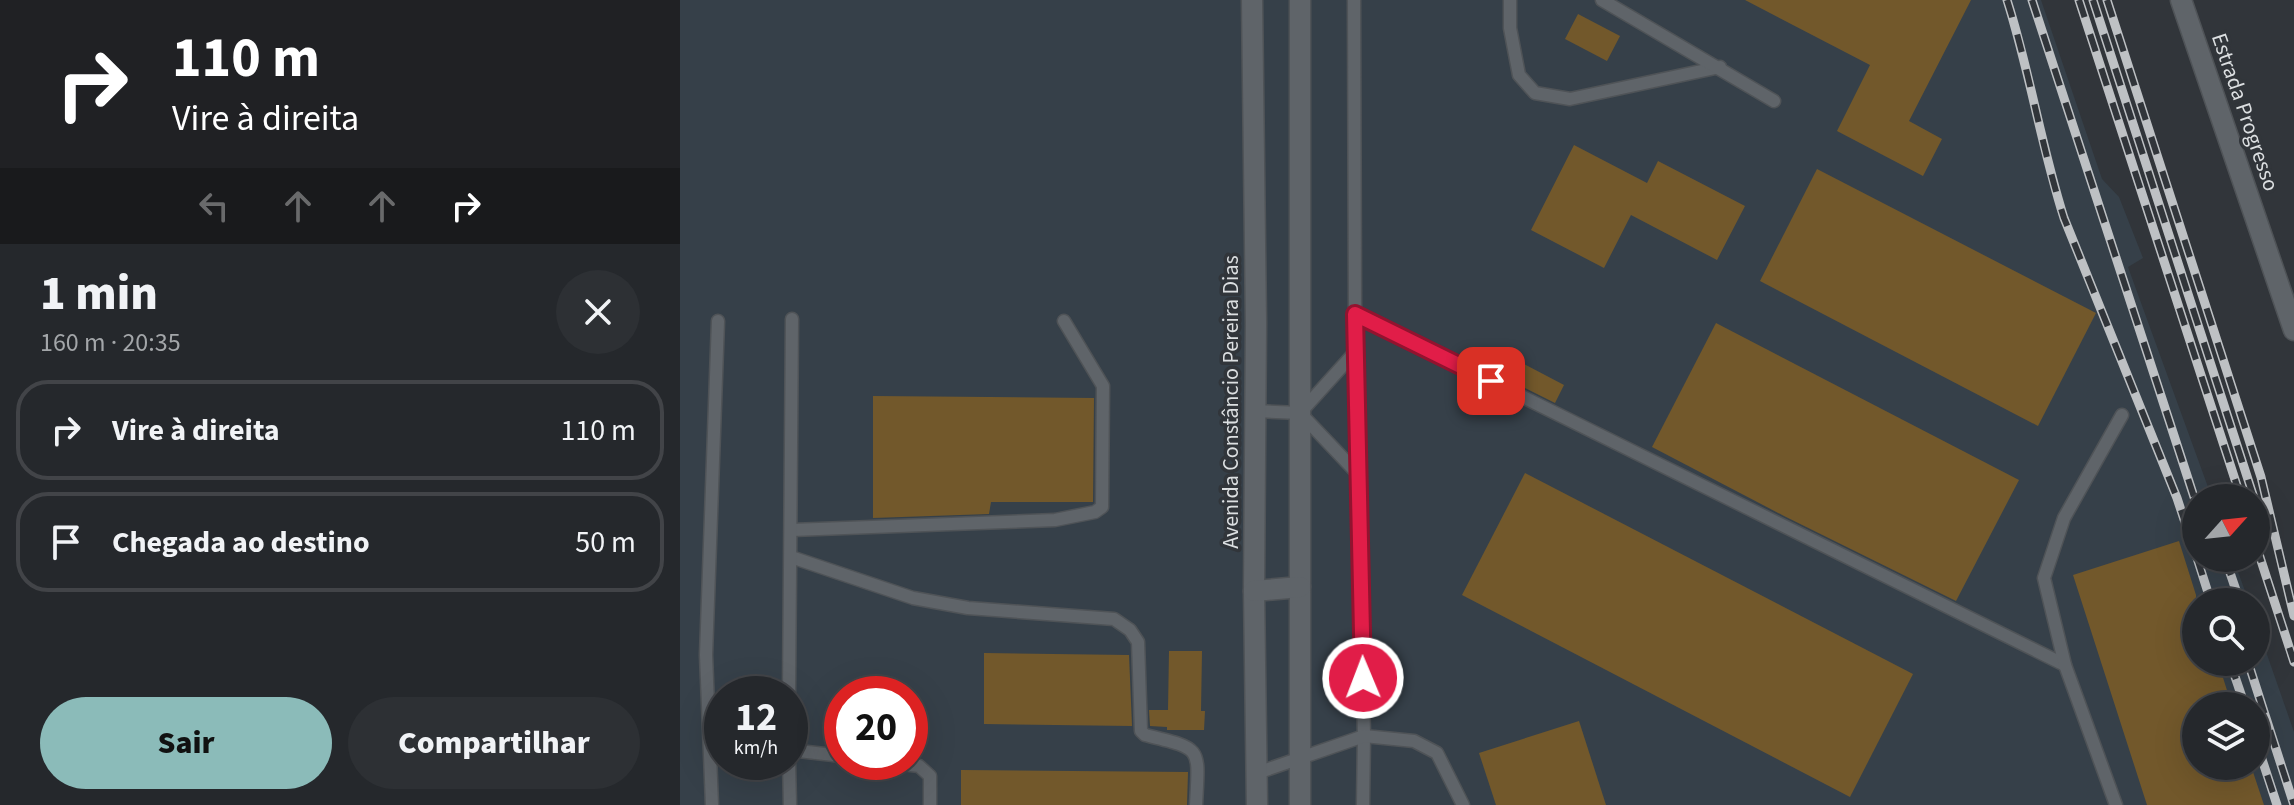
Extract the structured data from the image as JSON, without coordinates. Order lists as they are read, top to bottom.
{
  "streets": {
    "street": ["Estrada Progresso", "Avenida Constâncio Pereira Dias"]
  },
  "north": "top right",
  "page": {
    "turn": ["110 m", "Vire à direita"],
    "heading": ["1 min", "160 m · 20:35"],
    "list": [
      {
        "name": "Vire à direita",
        "value": "110 m"
      },
      {
        "name": "Chegada ao destino",
        "value": "50 m"
      }
    ],
    "speed": "12 km/h",
    "limit": "20",
    "buttons": ["Sair", "Compartilhar"]
  }
}
